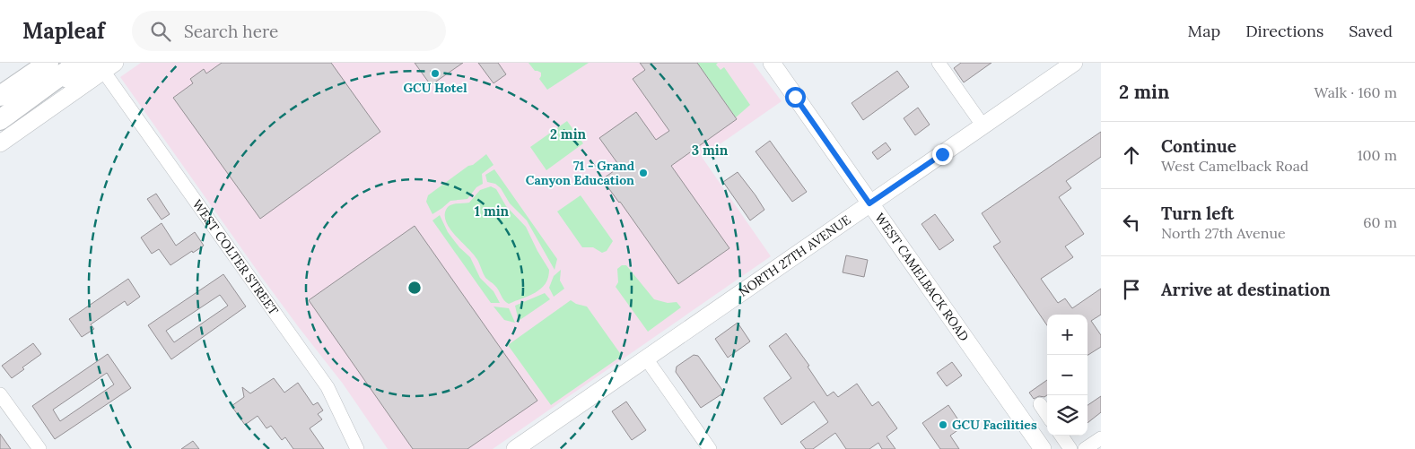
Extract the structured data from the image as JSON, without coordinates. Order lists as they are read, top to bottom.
{
  "streets": {
    "main road": ["NORTH 27TH AVENUE", "WEST CAMELBACK ROAD"],
    "street": ["WEST COLTER STREET"]
  },
  "crossings": [
    ["NORTH 27TH AVENUE", "WEST CAMELBACK ROAD"]
  ],
  "places": ["GCU Hotel", "71 - Grand Canyon Education", "GCU Facilities"],
  "page": {
    "header": "Mapleaf",
    "search": "Search here",
    "nav": ["Map", "Directions", "Saved"],
    "heading": ["2 min", "Walk · 160 m"],
    "list": [
      ["Continue", "West Camelback Road", "100 m"],
      ["Turn left", "North 27th Avenue", "60 m"],
      "Arrive at destination"
    ],
    "map_buttons": ["+", "−"]
  },
  "rings": ["2 min", "3 min", "1 min"]
}
